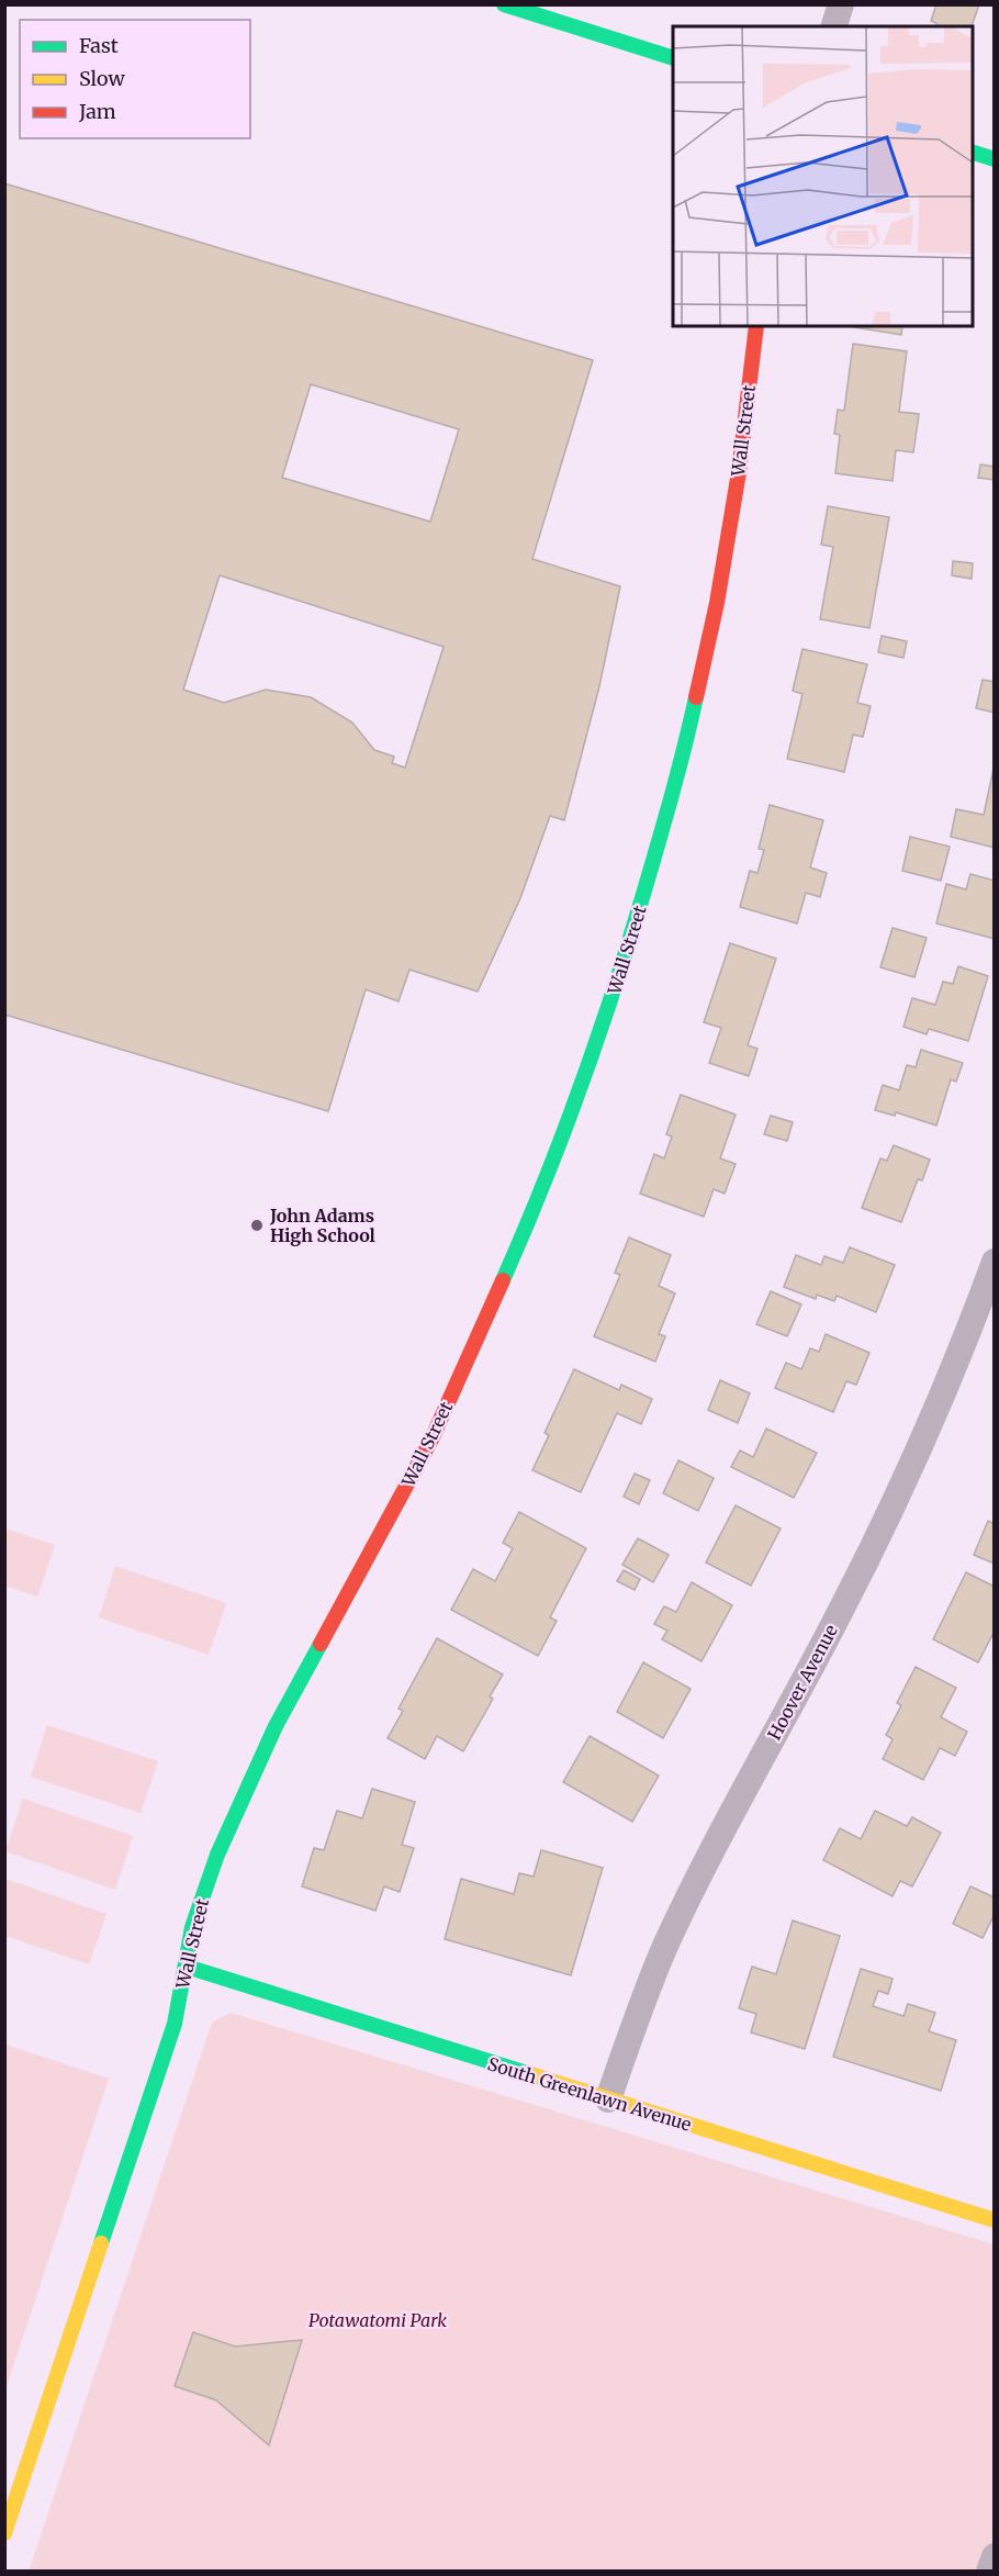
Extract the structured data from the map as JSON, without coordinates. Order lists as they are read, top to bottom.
{
  "streets": {
    "street": ["Wall Street", "Hoover Avenue", "South Greenlawn Avenue"]
  },
  "crossings": [
    ["Wall Street", "South Greenlawn Avenue"],
    ["Hoover Avenue", "South Greenlawn Avenue"]
  ],
  "parks": ["Potawatomi Park"],
  "places": ["John Adams High School"],
  "legend": ["Fast", "Slow", "Jam"]
}
